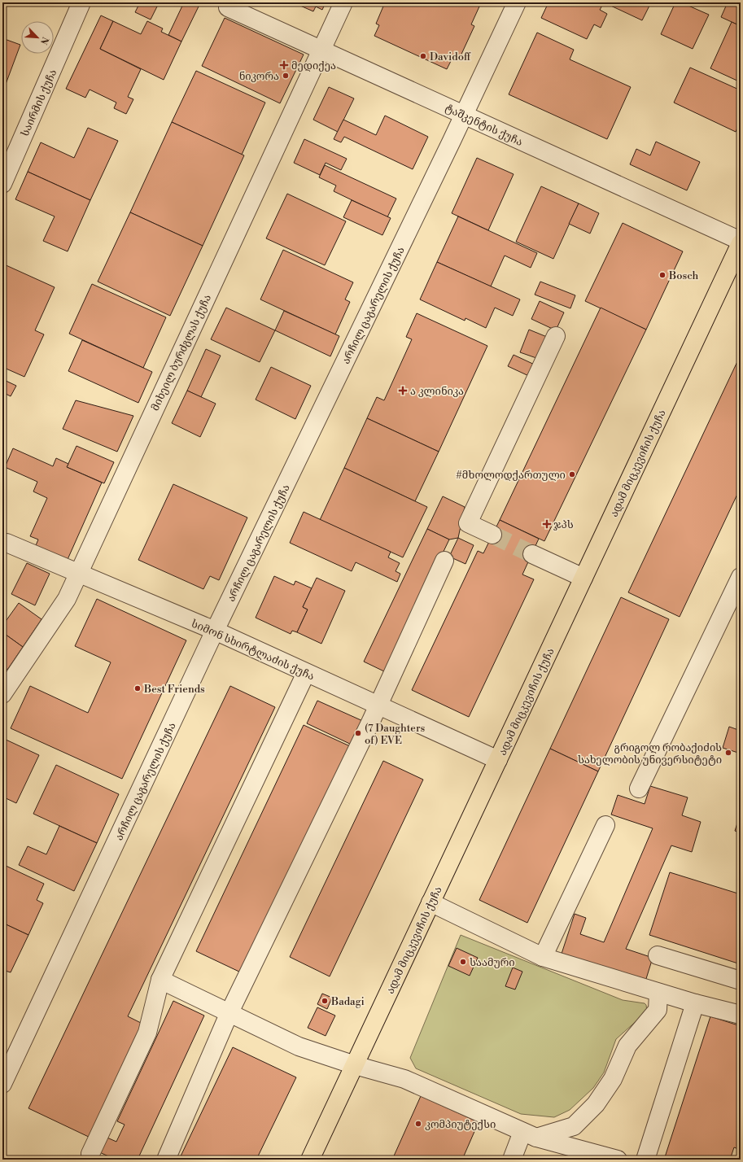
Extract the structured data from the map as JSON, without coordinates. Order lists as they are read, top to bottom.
{
  "streets": {
    "main road": ["ადამ მიცკევიჩის ქუჩა"],
    "street": [
      "საირმის ქუჩა",
      "ტაშკენტის ქუჩა",
      "არჩილ ცაგარელის ქუჩა",
      "მიხეილ ბურძგლას ქუჩა",
      "სიმონ სხირტლაძის ქუჩა"
    ]
  },
  "crossings": [
    ["ტაშკენტის ქუჩა", "არჩილ ცაგარელის ქუჩა"],
    ["ტაშკენტის ქუჩა", "მიხეილ ბურძგლას ქუჩა"],
    ["ტაშკენტის ქუჩა", "ადამ მიცკევიჩის ქუჩა"],
    ["არჩილ ცაგარელის ქუჩა", "სიმონ სხირტლაძის ქუჩა"],
    ["მიხეილ ბურძგლას ქუჩა", "სიმონ სხირტლაძის ქუჩა"],
    ["ადამ მიცკევიჩის ქუჩა", "სიმონ სხირტლაძის ქუჩა"]
  ],
  "places": {
    "other": [
      "Davidoff",
      "ნიკორა",
      "Bosch",
      "#მხოლოდქართული",
      "Best Friends",
      "(7 Daughters of) EVE",
      "გრიგოლ რობაქიძის სახელობის უნივერსიტეტი",
      "საამური",
      "Badagi",
      "კომპიუტექსი"
    ],
    "health": ["მედიქეა", "ა კლინიკა", "ჯპს"]
  },
  "north": "bottom right"
}
